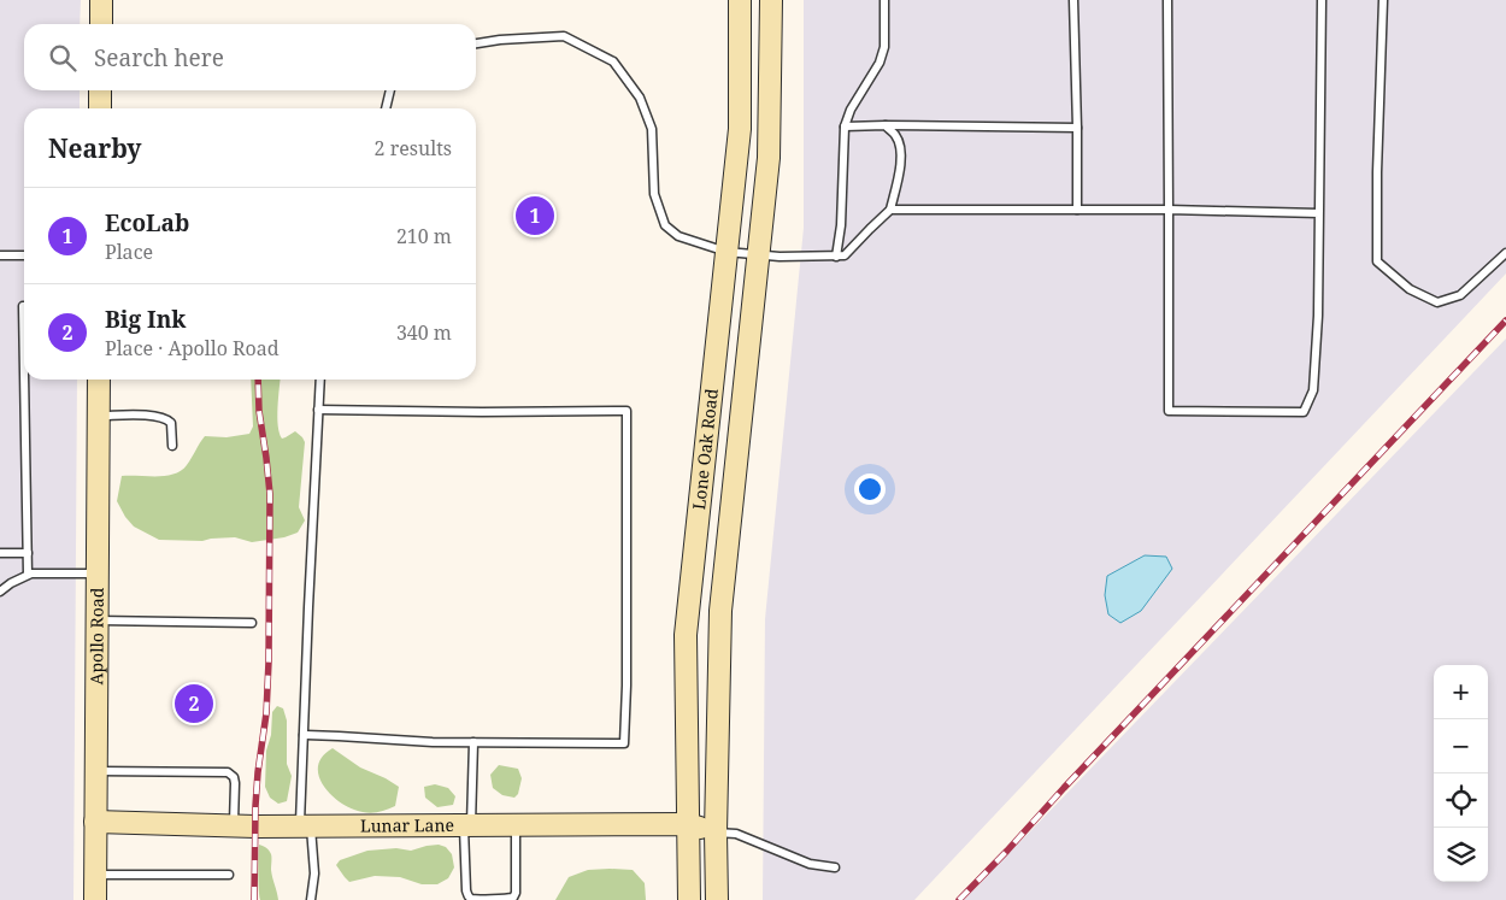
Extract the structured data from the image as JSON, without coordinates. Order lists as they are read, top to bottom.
{
  "streets": {
    "main road": ["Lone Oak Road", "Apollo Road", "Lunar Lane"]
  },
  "crossings": [
    ["Lone Oak Road", "Lunar Lane"],
    ["Apollo Road", "Lunar Lane"]
  ],
  "page": {
    "search": "Search here",
    "heading": ["Nearby", "2 results"],
    "list": [
      {
        "mark": "1",
        "name": "EcoLab",
        "note": "Place",
        "value": "210 m"
      },
      {
        "mark": "2",
        "name": "Big Ink",
        "note": "Place · Apollo Road",
        "value": "340 m"
      }
    ],
    "pins": ["1", "2"],
    "map_buttons": ["+", "−"]
  }
}
